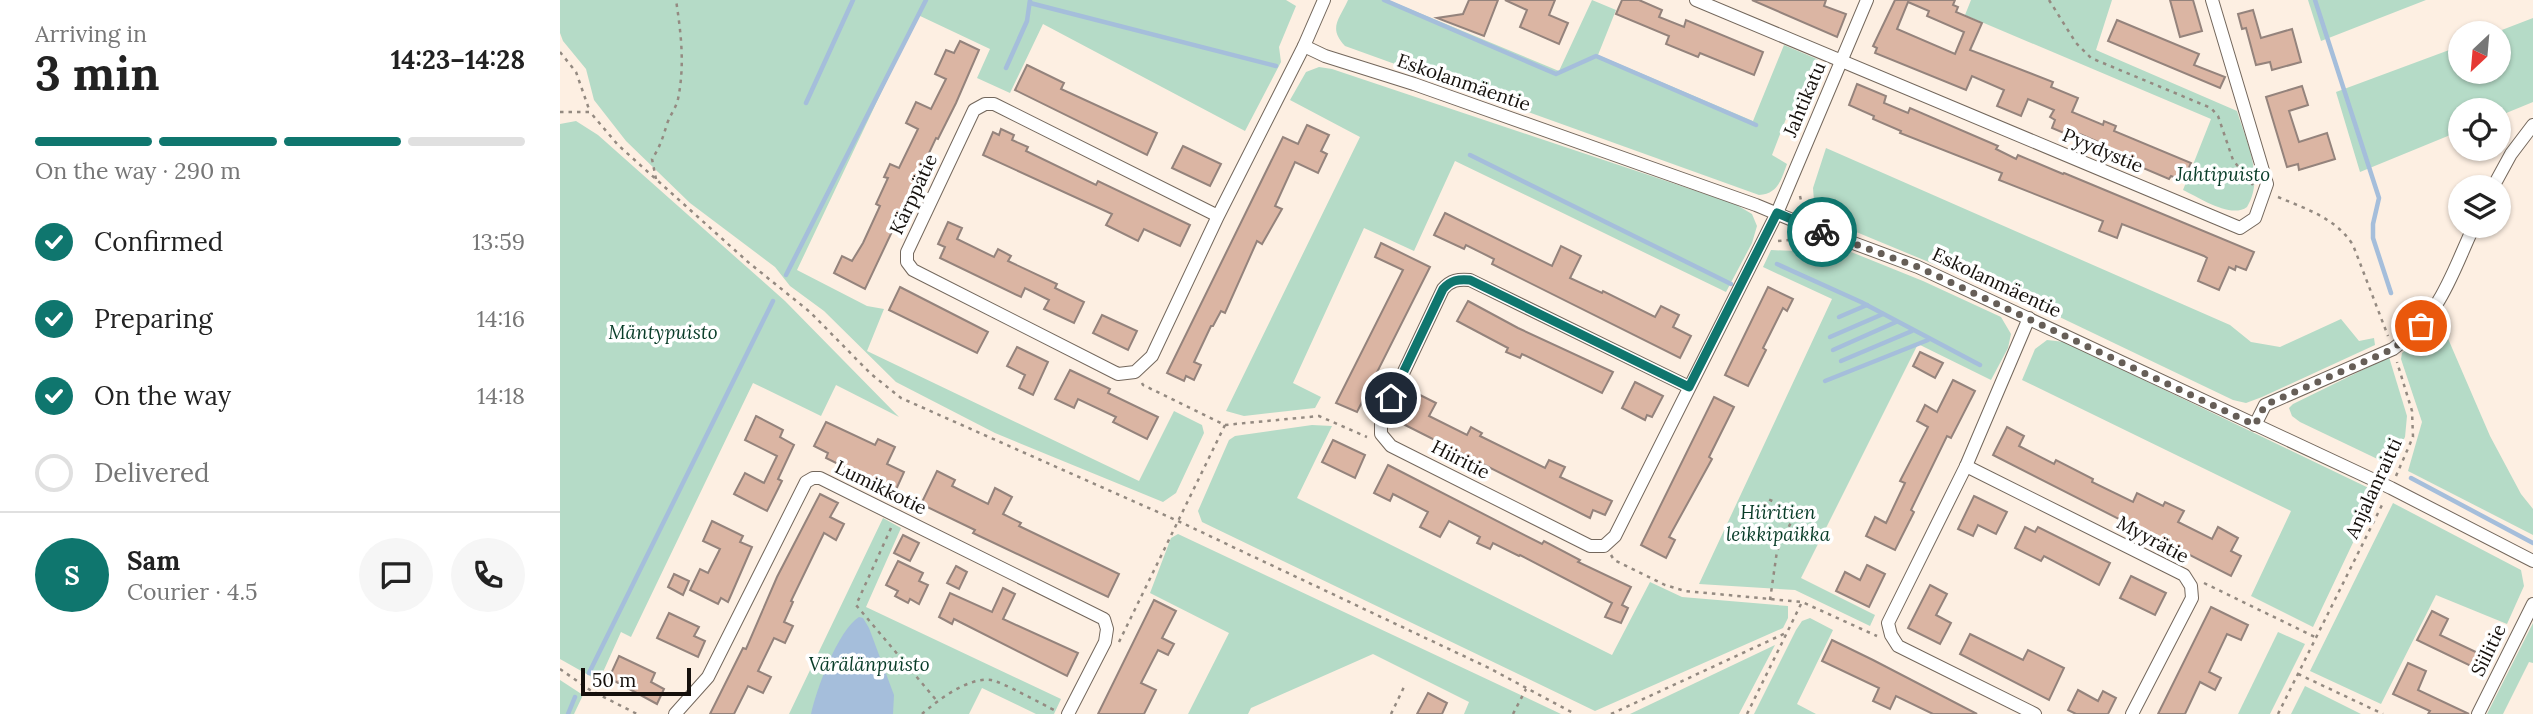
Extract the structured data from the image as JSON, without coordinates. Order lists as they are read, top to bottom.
{
  "streets": {
    "street": [
      "Eskolanmäentie",
      "Jahtikatu",
      "Pyydystie",
      "Kärppätie",
      "Hiiritie",
      "Lumikkotie",
      "Myyrätie",
      "Siilitie"
    ],
    "path": ["Anjalanraitti"]
  },
  "crossings": [
    ["Eskolanmäentie", "Jahtikatu"],
    ["Eskolanmäentie", "Anjalanraitti"],
    ["Jahtikatu", "Pyydystie"],
    ["Pyydystie", "Anjalanraitti"]
  ],
  "parks": [
    "Jahtipuisto",
    "Mäntypuisto",
    "Hiiritien leikkipaikka",
    "Värälänpuisto"
  ],
  "scale_bar": "50 m",
  "north": "bottom left",
  "page": {
    "heading": ["3 min", "Arriving in", "14:23–14:28"],
    "panel": ["Sam", "Courier · 4.5"],
    "bar": "On the way · 290 m",
    "list": [
      ["Confirmed", "13:59"],
      ["Preparing", "14:16"],
      ["On the way", "14:18"],
      "Delivered"
    ],
    "round": "S",
    "scale": "50 m"
  }
}
